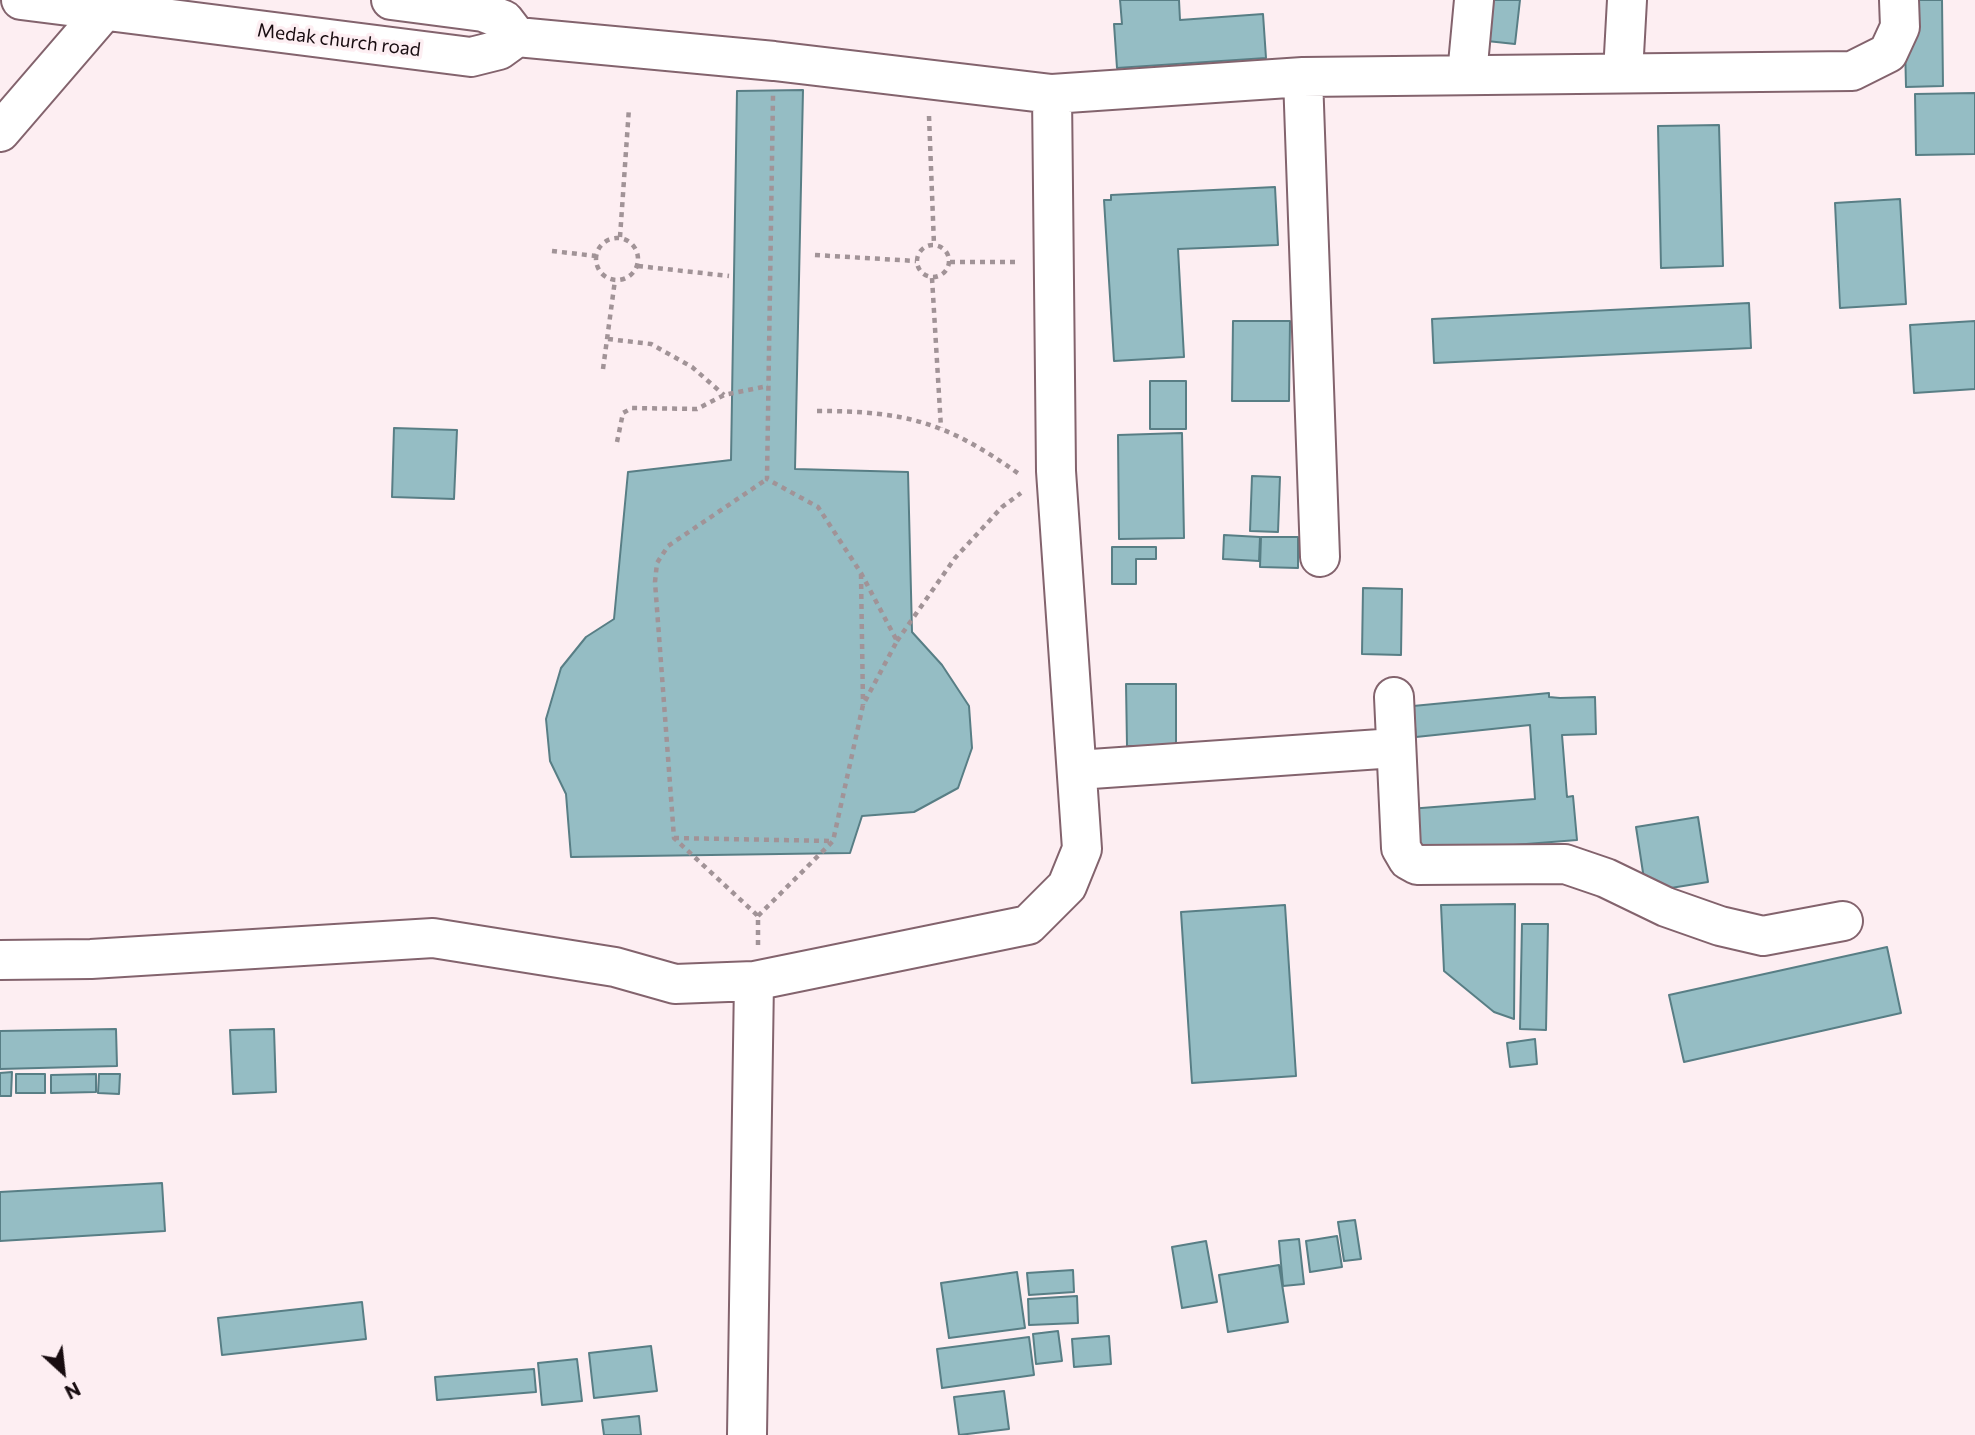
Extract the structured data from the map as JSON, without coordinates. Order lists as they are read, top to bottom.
{
  "streets": {
    "street": ["Medak church road"]
  },
  "north": "bottom right"
}
